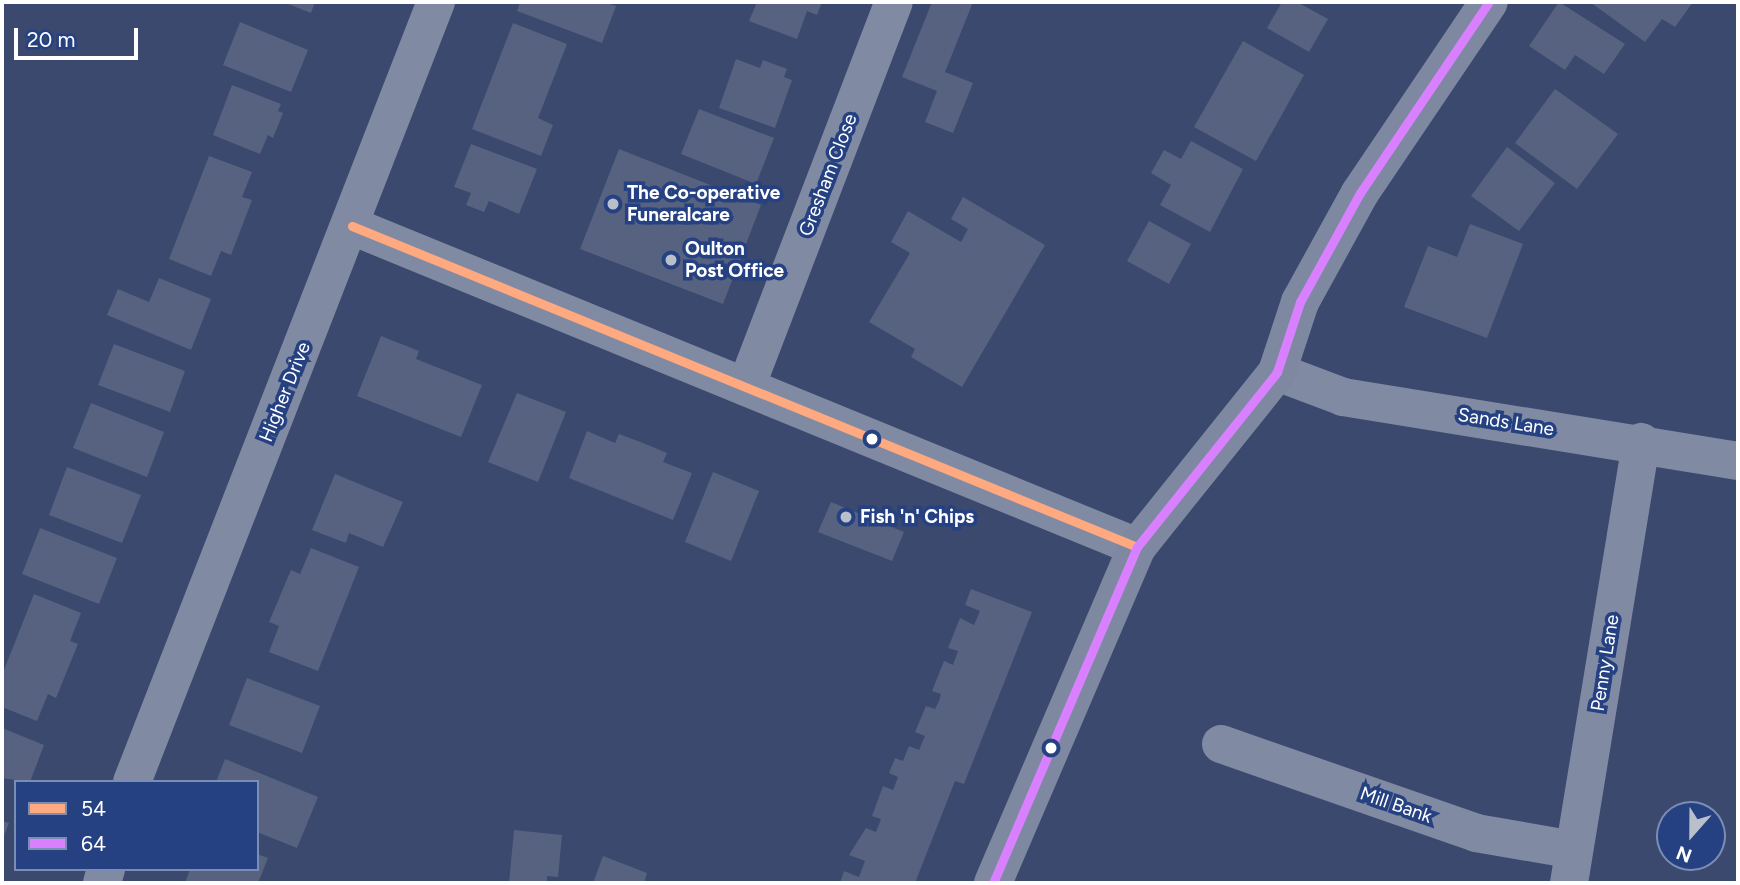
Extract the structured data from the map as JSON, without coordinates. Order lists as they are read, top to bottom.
{
  "streets": {
    "street": [
      "Gresham Close",
      "Higher Drive",
      "Sands Lane",
      "Penny Lane",
      "Mill Bank"
    ]
  },
  "crossings": [
    ["Sands Lane", "Penny Lane"],
    ["Penny Lane", "Mill Bank"]
  ],
  "places": ["The Co-operative Funeralcare", "Oulton Post Office", "Fish 'n' Chips"],
  "lines": ["transit line 64", "transit line 54"],
  "legend": ["54", "64"],
  "scale_bar": "20 m",
  "north": "bottom"
}
